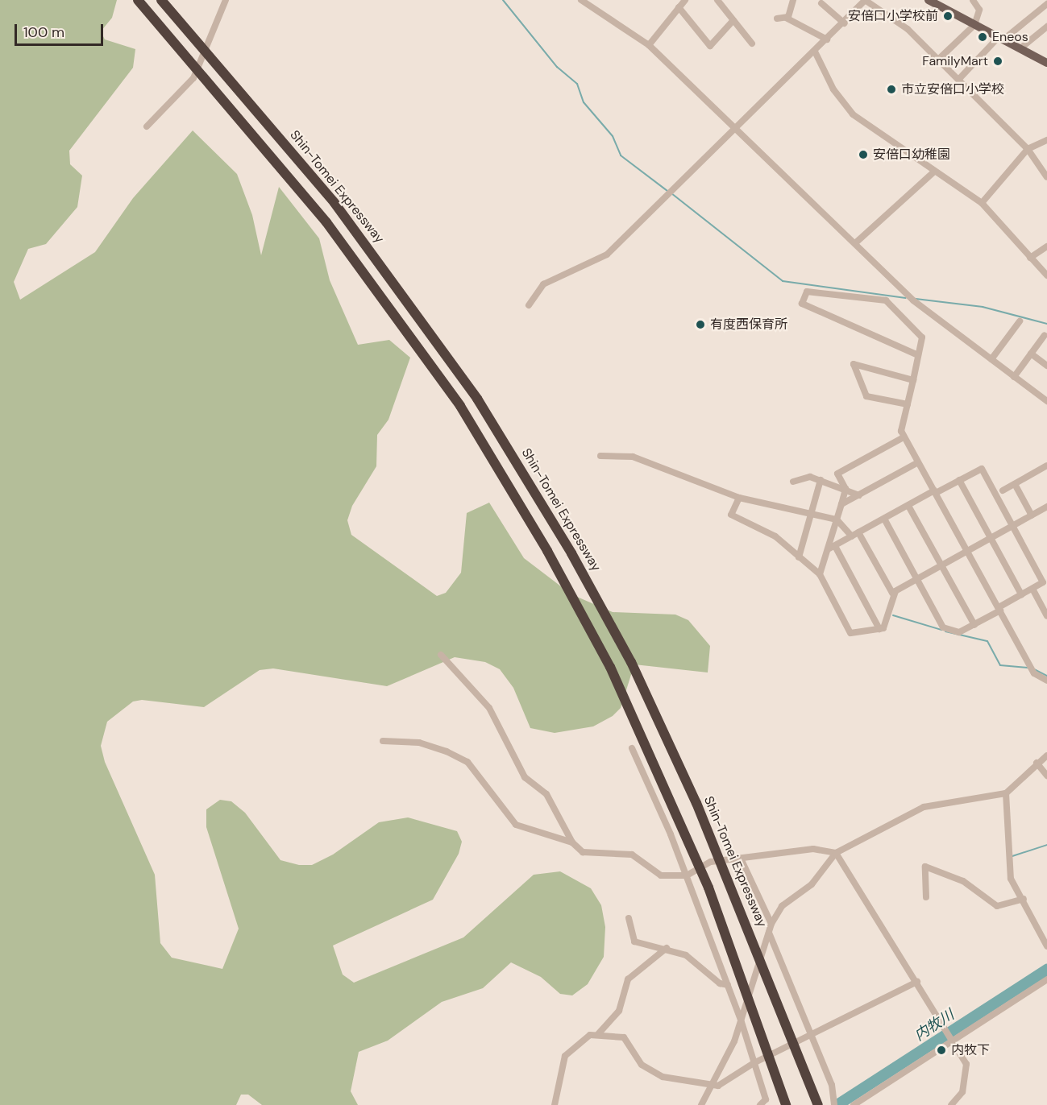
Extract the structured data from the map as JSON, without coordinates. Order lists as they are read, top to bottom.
{
  "streets": {
    "highway": ["Shin-Tomei Expressway"]
  },
  "water": ["内牧川"],
  "places": [
    "安倍口小学校前",
    "Eneos",
    "FamilyMart",
    "市立安倍口小学校",
    "安倍口幼稚園",
    "有度西保育所",
    "内牧下"
  ],
  "scale_bar": "100 m"
}
